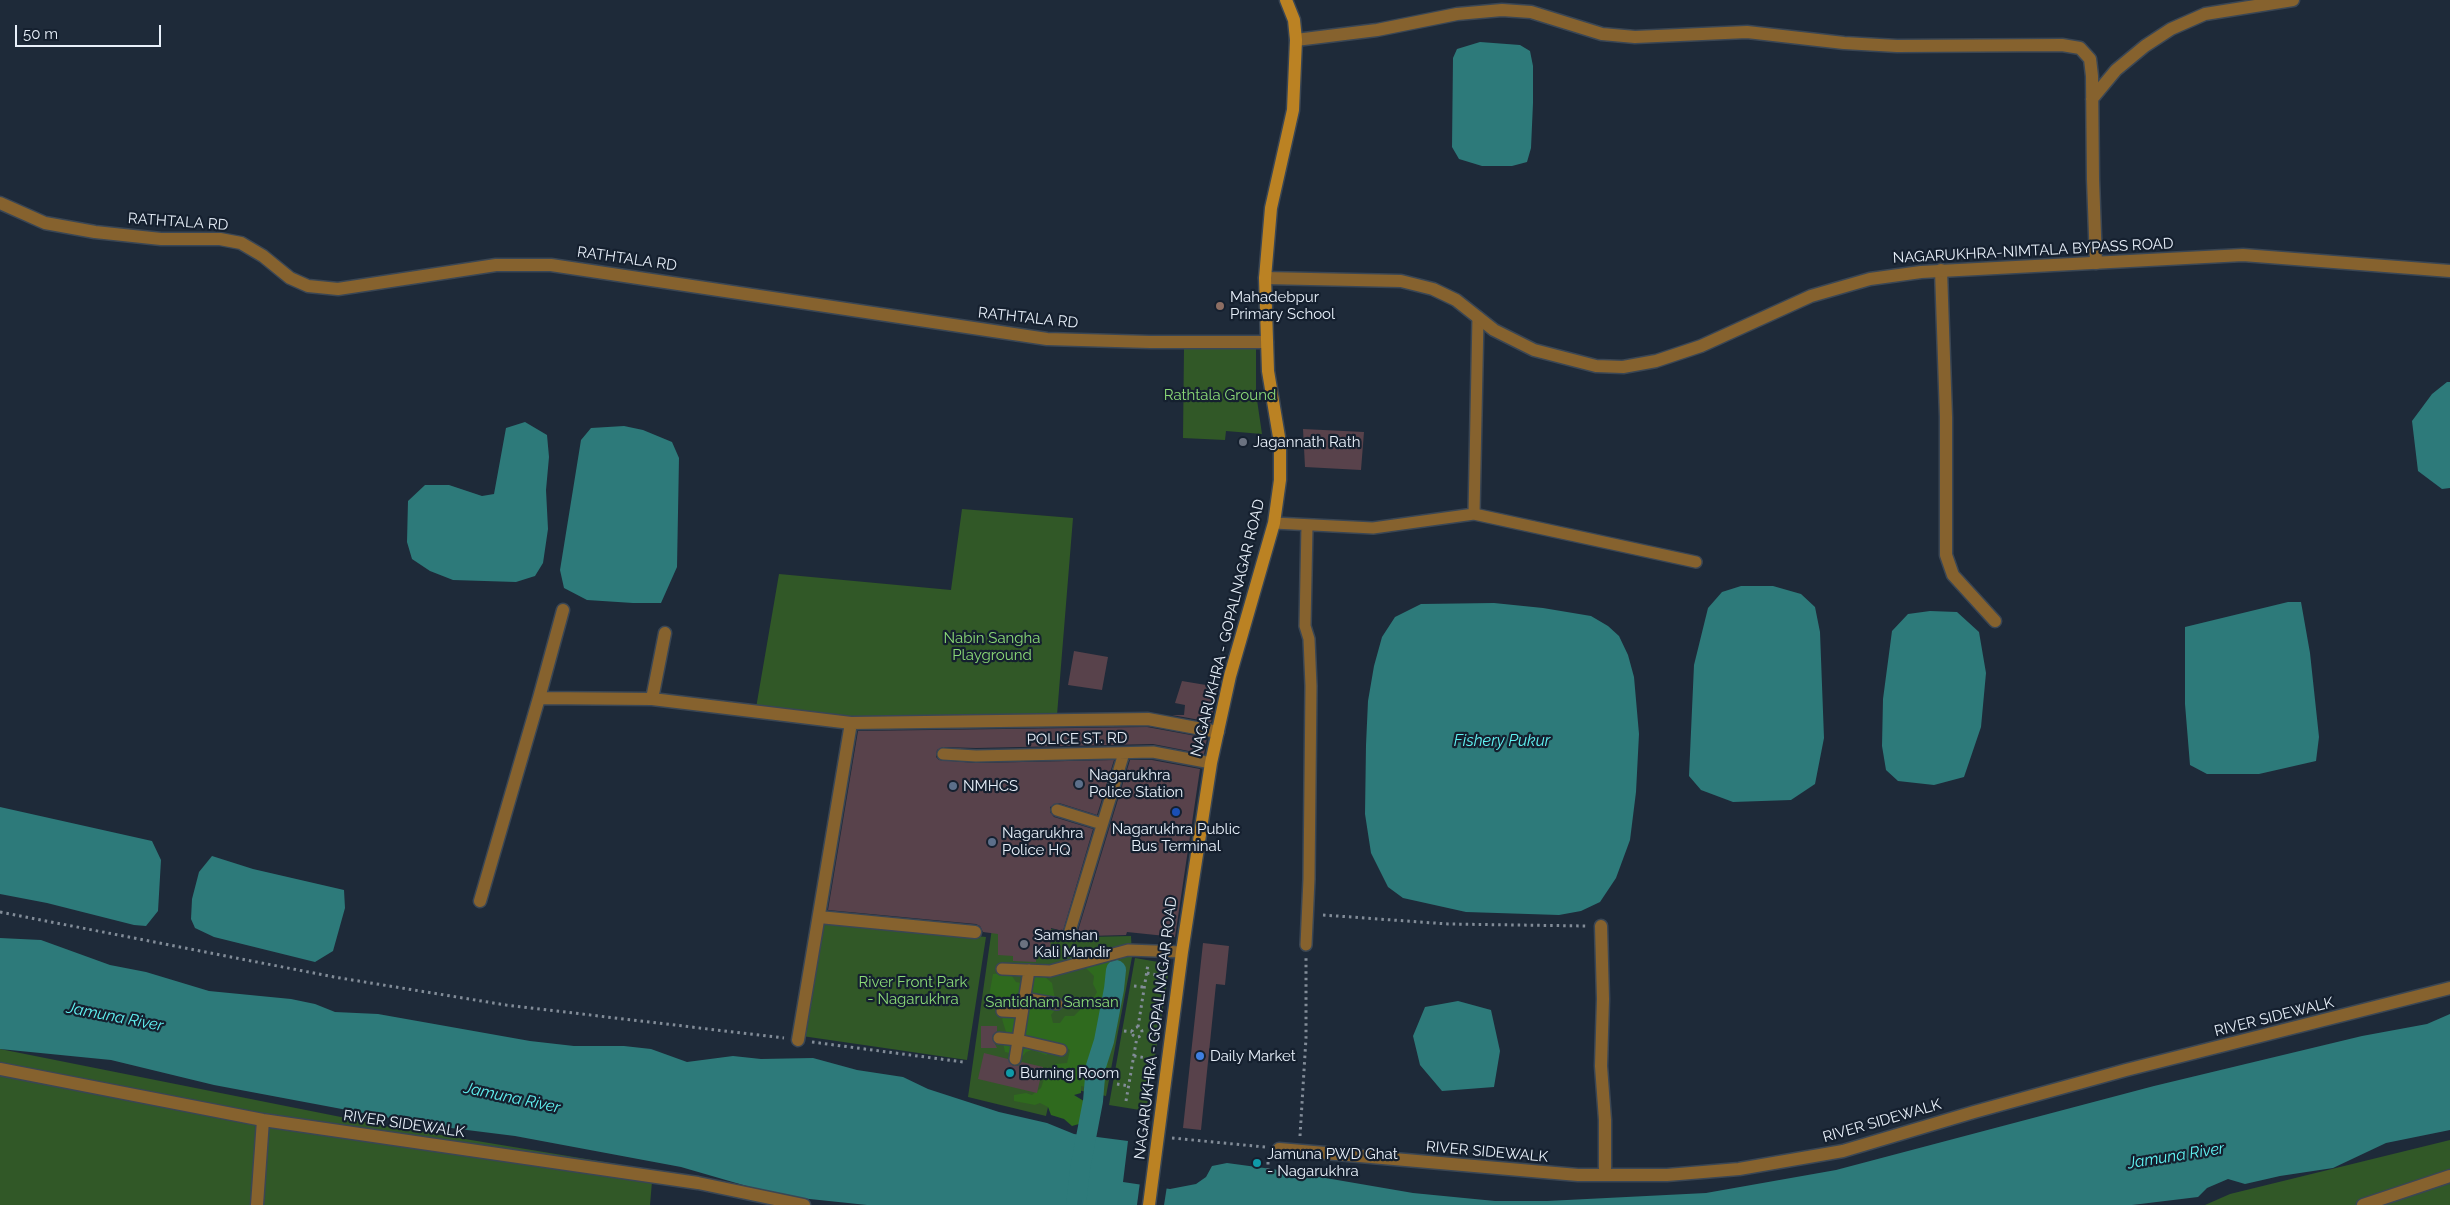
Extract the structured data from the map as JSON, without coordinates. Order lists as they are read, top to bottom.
{
  "streets": {
    "main road": ["NAGARUKHRA - GOPALNAGAR ROAD"],
    "street": ["RATHTALA RD", "NAGARUKHRA-NIMTALA BYPASS ROAD", "RIVER SIDEWALK"],
    "lane": ["POLICE ST. RD"]
  },
  "crossings": [
    ["RATHTALA RD", "NAGARUKHRA - GOPALNAGAR ROAD"],
    ["NAGARUKHRA-NIMTALA BYPASS ROAD", "NAGARUKHRA - GOPALNAGAR ROAD"],
    ["NAGARUKHRA - GOPALNAGAR ROAD", "POLICE ST. RD"]
  ],
  "water": ["Fishery Pukur", "Jamuna River"],
  "parks": [
    "Rathtala Ground",
    "Nabin Sangha Playground",
    "River Front Park - Nagarukhra",
    "Santidham Samsan"
  ],
  "places": [
    "Mahadebpur Primary School",
    "Jagannath Rath",
    "Nagarukhra Police Station",
    "NMHCS",
    "Nagarukhra Public Bus Terminal",
    "Nagarukhra Police HQ",
    "Samshan Kali Mandir",
    "Daily Market",
    "Burning Room",
    "Jamuna PWD Ghat - Nagarukhra"
  ],
  "scale_bar": "50 m"
}
